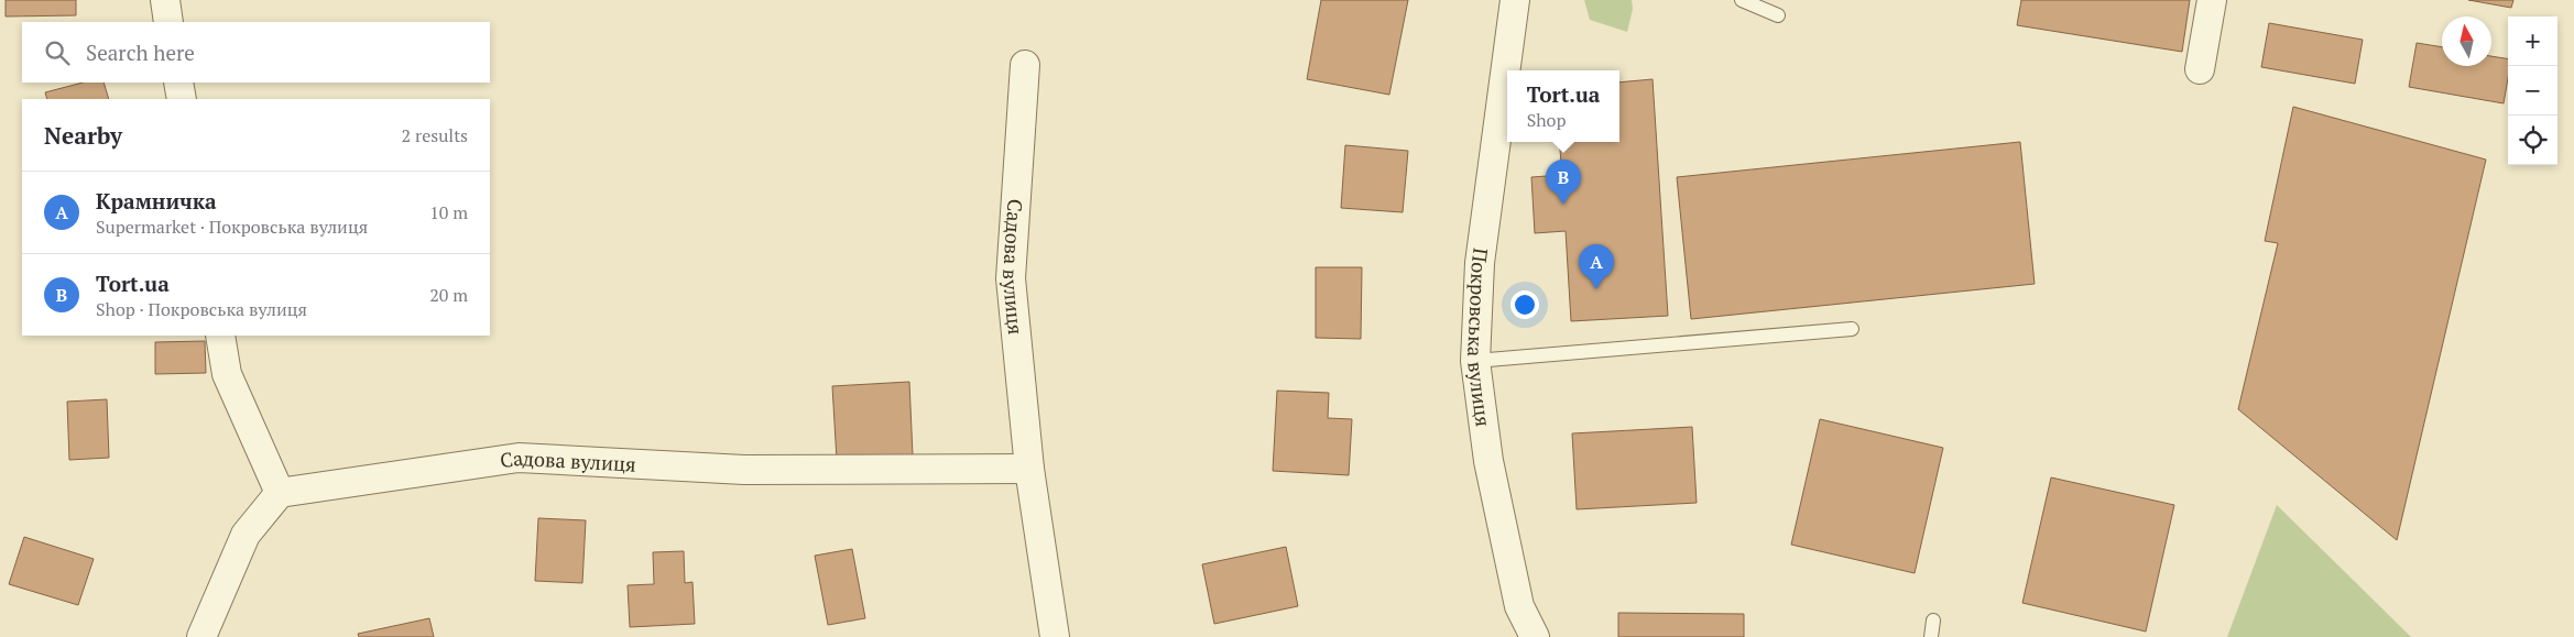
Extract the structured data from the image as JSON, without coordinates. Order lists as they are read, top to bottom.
{
  "streets": {
    "street": ["Садова вулиця", "Покровська вулиця"]
  },
  "north": "top",
  "page": {
    "map_buttons": ["+", "−"],
    "search": "Search here",
    "popup": ["Tort.ua", "Shop"],
    "heading": ["Nearby", "2 results"],
    "pins": ["B", "A"],
    "list": [
      {
        "mark": "A",
        "name": "Крамничка",
        "note": "Supermarket · Покровська вулиця",
        "value": "10 m"
      },
      {
        "mark": "B",
        "name": "Tort.ua",
        "note": "Shop · Покровська вулиця",
        "value": "20 m"
      }
    ]
  }
}
